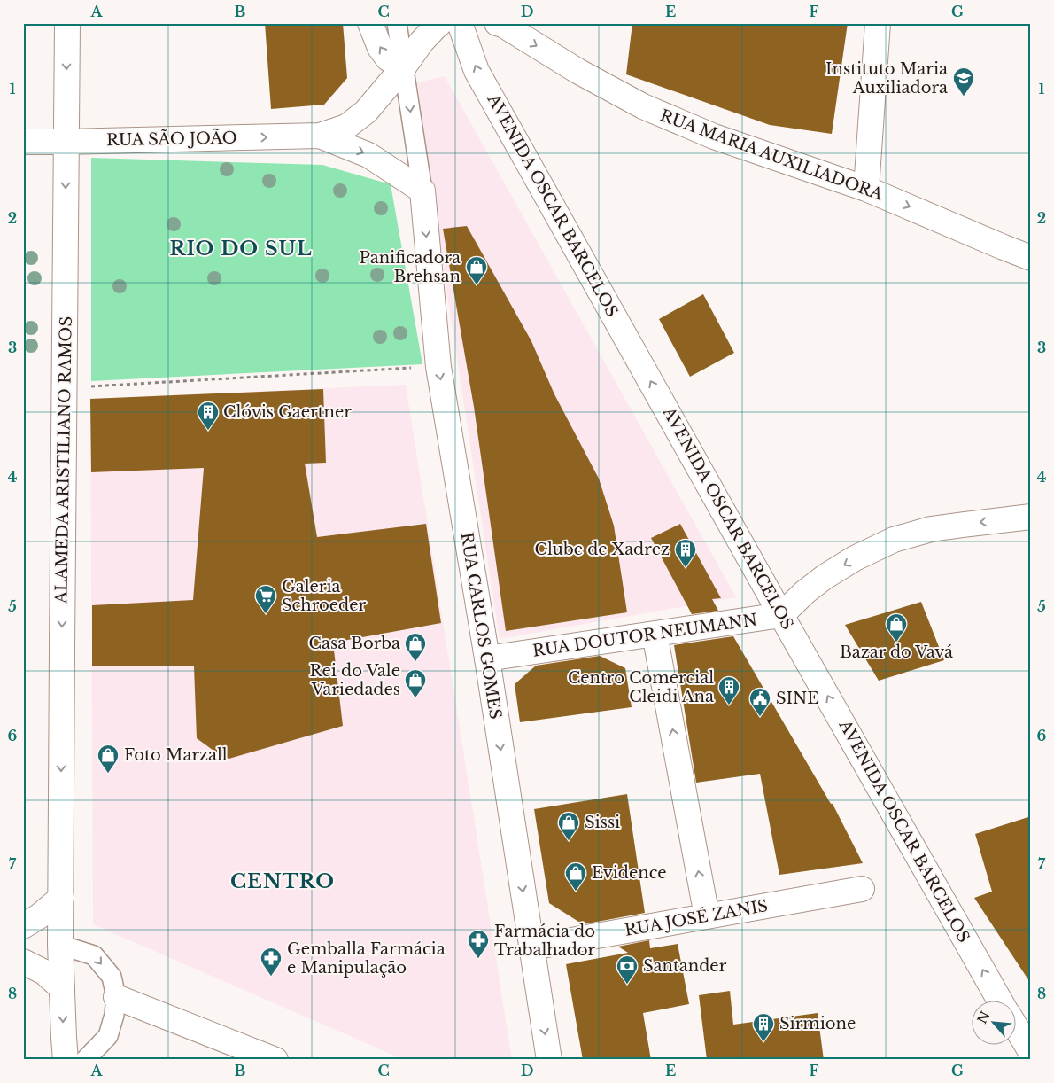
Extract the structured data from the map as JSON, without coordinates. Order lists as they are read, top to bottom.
{
  "streets": {
    "street": [
      "RUA SÃO JOÃO",
      "RUA MARIA AUXILIADORA",
      "AVENIDA OSCAR BARCELOS",
      "ALAMEDA ARISTILIANO RAMOS",
      "RUA CARLOS GOMES",
      "RUA DOUTOR NEUMANN",
      "RUA JOSÉ ZANIS"
    ]
  },
  "crossings": [
    ["RUA SÃO JOÃO", "ALAMEDA ARISTILIANO RAMOS"],
    ["RUA SÃO JOÃO", "RUA CARLOS GOMES"],
    ["AVENIDA OSCAR BARCELOS", "RUA DOUTOR NEUMANN"],
    ["RUA CARLOS GOMES", "RUA DOUTOR NEUMANN"],
    ["RUA CARLOS GOMES", "RUA JOSÉ ZANIS"]
  ],
  "one_way": [
    "RUA SÃO JOÃO",
    "RUA MARIA AUXILIADORA",
    "AVENIDA OSCAR BARCELOS",
    "ALAMEDA ARISTILIANO RAMOS"
  ],
  "districts": ["RIO DO SUL", "CENTRO"],
  "places": {
    "school or university": ["Instituto Maria Auxiliadora"],
    "shop": [
      "Panificadora Brehsan",
      "Bazar do Vavá",
      "Casa Borba",
      "Rei do Vale Variedades",
      "Foto Marzall",
      "Sissi",
      "Evidence"
    ],
    "building": [
      "Clóvis Gaertner",
      "Clube de Xadrez",
      "Centro Comercial Cleidi Ana",
      "Sirmione"
    ],
    "supermarket": ["Galeria Schroeder"],
    "public building": ["SINE"],
    "pharmacy": ["Farmácia do Trabalhador", "Gemballa Farmácia e Manipulação"],
    "bank": ["Santander"]
  },
  "north": "top left",
  "grid": {
    "columns": [
      "A",
      "B",
      "C",
      "D",
      "E",
      "F",
      "G"
    ],
    "rows": [
      "1",
      "2",
      "3",
      "4",
      "5",
      "6",
      "7",
      "8"
    ]
  }
}
